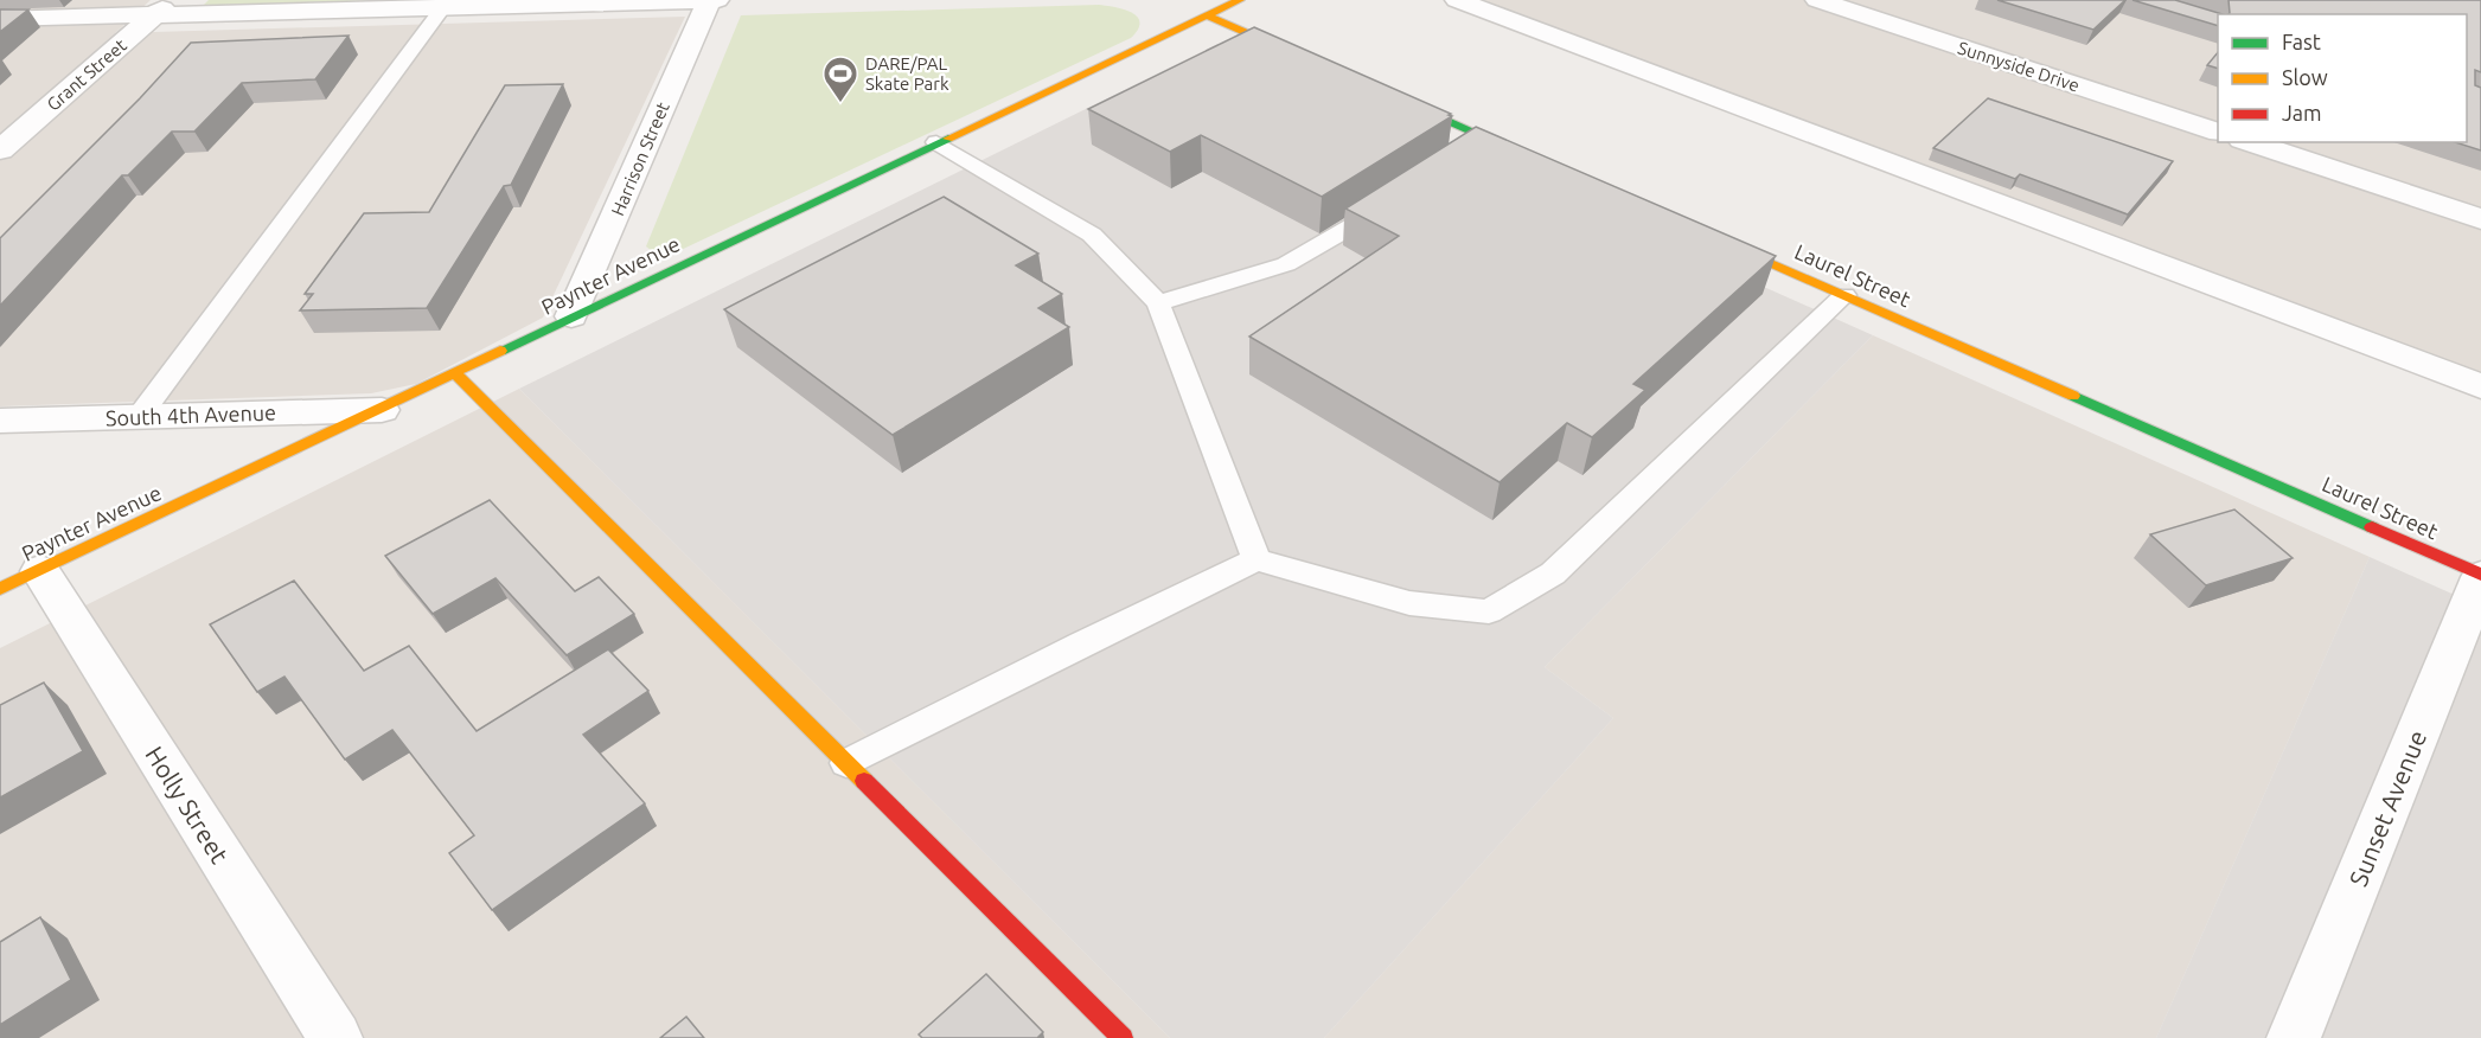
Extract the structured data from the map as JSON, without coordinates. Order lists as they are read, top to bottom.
{
  "streets": {
    "street": [
      "Sunnyside Drive",
      "Grant Street",
      "Harrison Street",
      "Paynter Avenue",
      "Laurel Street",
      "South 4th Avenue",
      "Holly Street",
      "Sunset Avenue"
    ]
  },
  "crossings": [
    ["Harrison Street", "Paynter Avenue"],
    ["Paynter Avenue", "South 4th Avenue"],
    ["Paynter Avenue", "Holly Street"],
    ["Laurel Street", "Sunset Avenue"]
  ],
  "places": {
    "sports": ["DARE/PAL Skate Park"]
  },
  "legend": ["Fast", "Slow", "Jam"]
}
